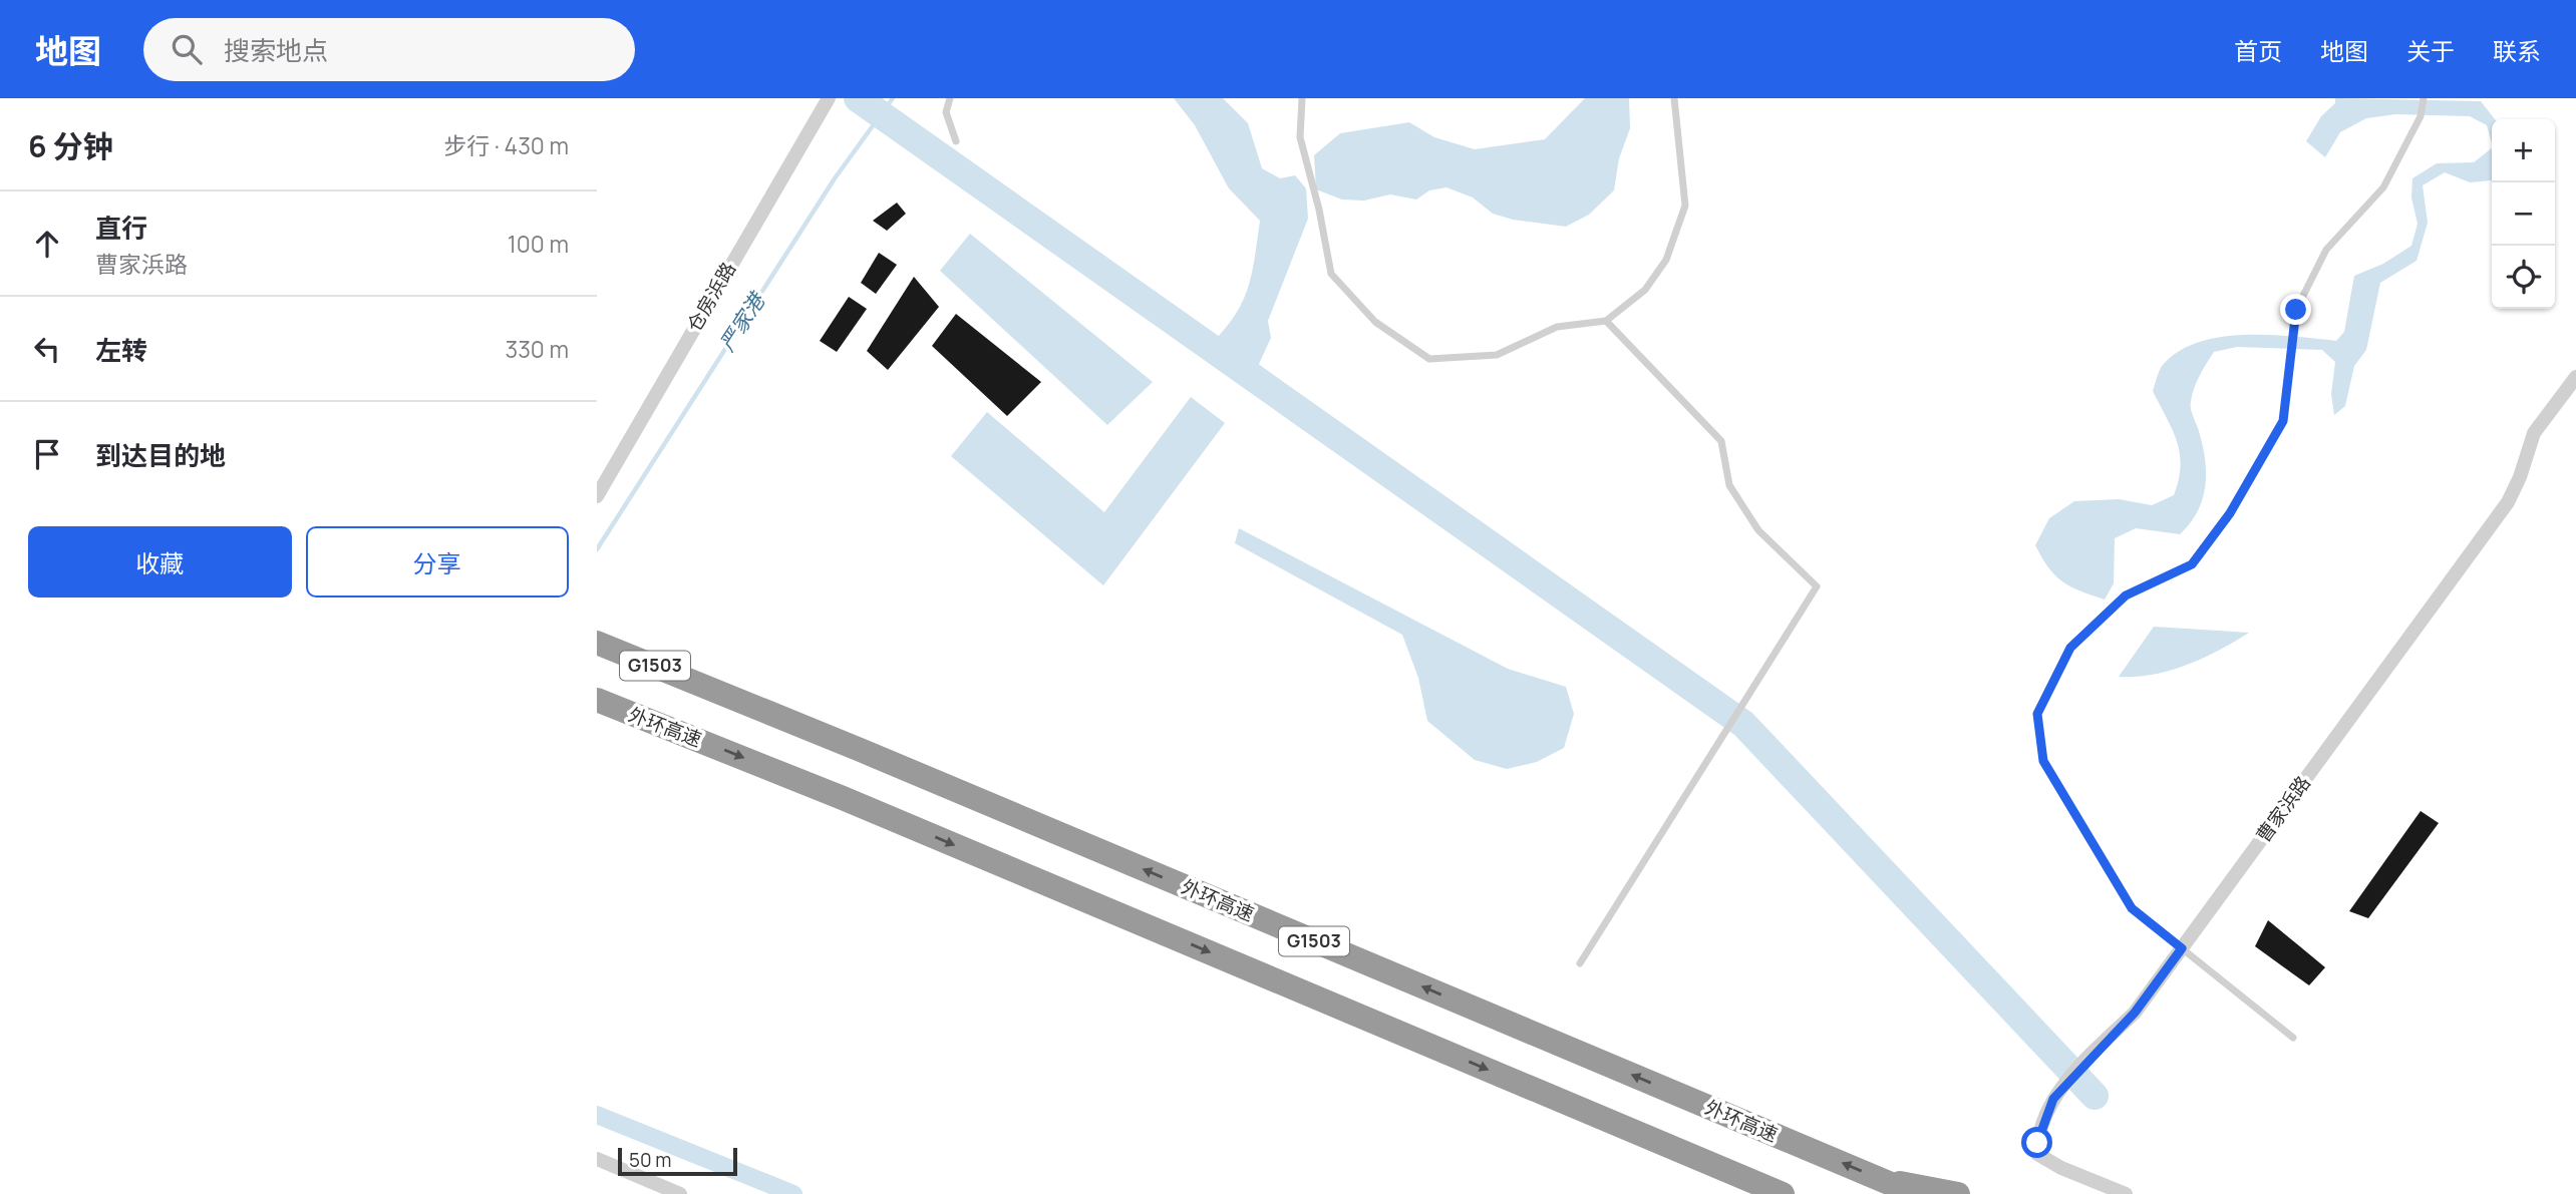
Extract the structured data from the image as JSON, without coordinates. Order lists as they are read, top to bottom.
{
  "streets": {
    "highway": ["G1503", "外环高速"],
    "street": ["仓房浜路", "曹家浜路"]
  },
  "water": ["严家港"],
  "scale_bar": "50 m",
  "page": {
    "header": "地图",
    "search": "搜索地点",
    "nav": [
      "首页",
      "地图",
      "关于",
      "联系"
    ],
    "heading": ["6 分钟", "步行 · 430 m"],
    "map_buttons": ["+", "−"],
    "list": [
      ["直行", "曹家浜路", "100 m"],
      ["左转", "330 m"],
      "到达目的地"
    ],
    "buttons": ["收藏", "分享"],
    "scale": "50 m"
  }
}
